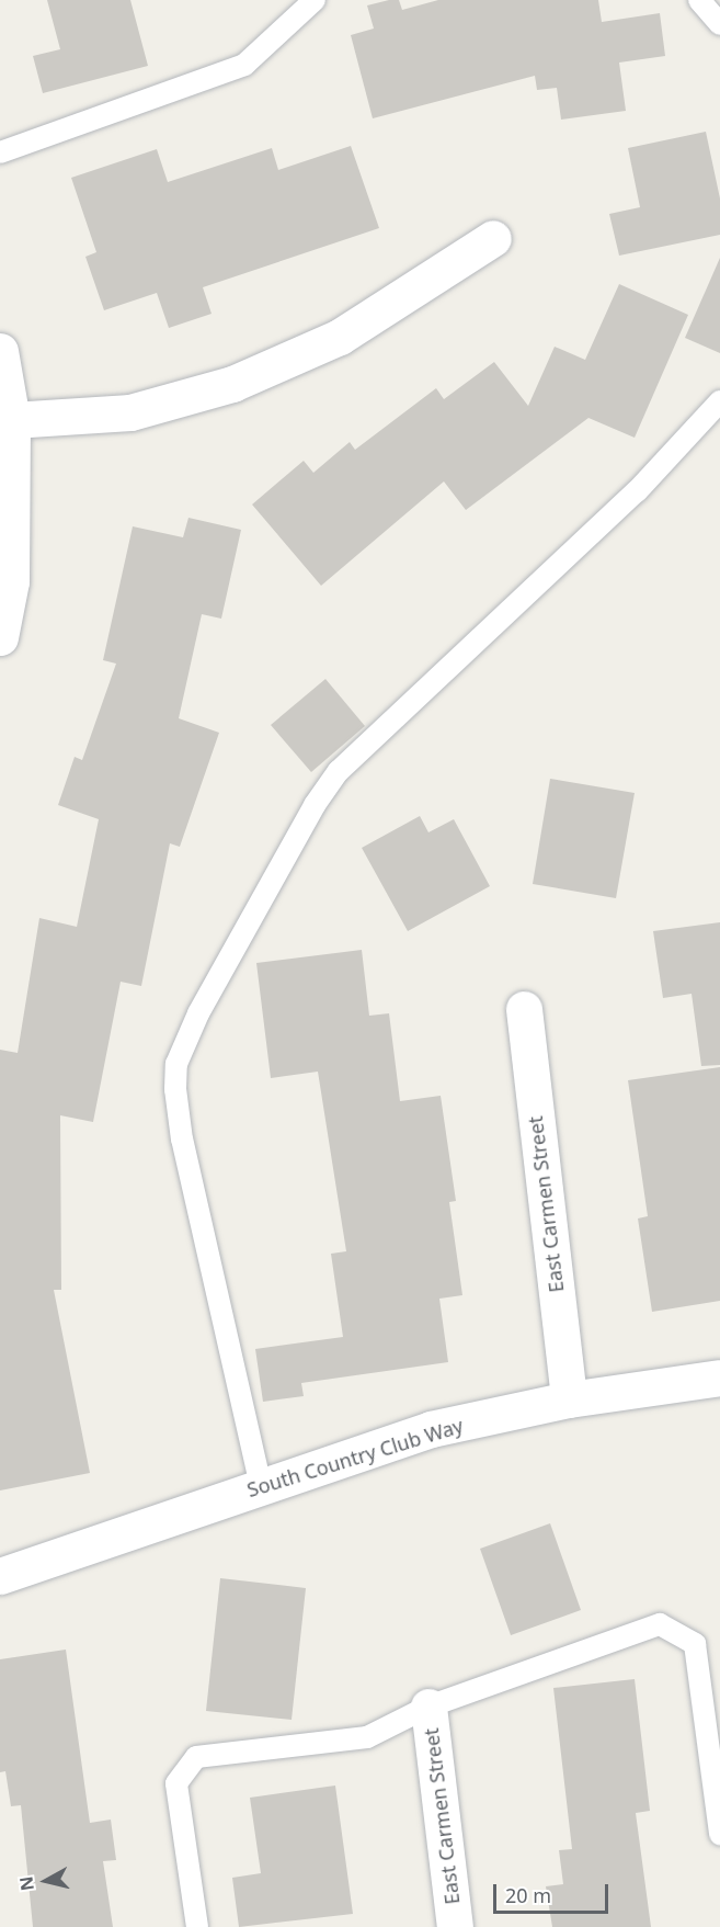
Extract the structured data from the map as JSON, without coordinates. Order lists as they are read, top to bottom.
{
  "streets": {
    "street": ["East Carmen Street", "South Country Club Way"]
  },
  "crossings": [
    ["East Carmen Street", "South Country Club Way"]
  ],
  "scale_bar": "20 m",
  "north": "left"
}
